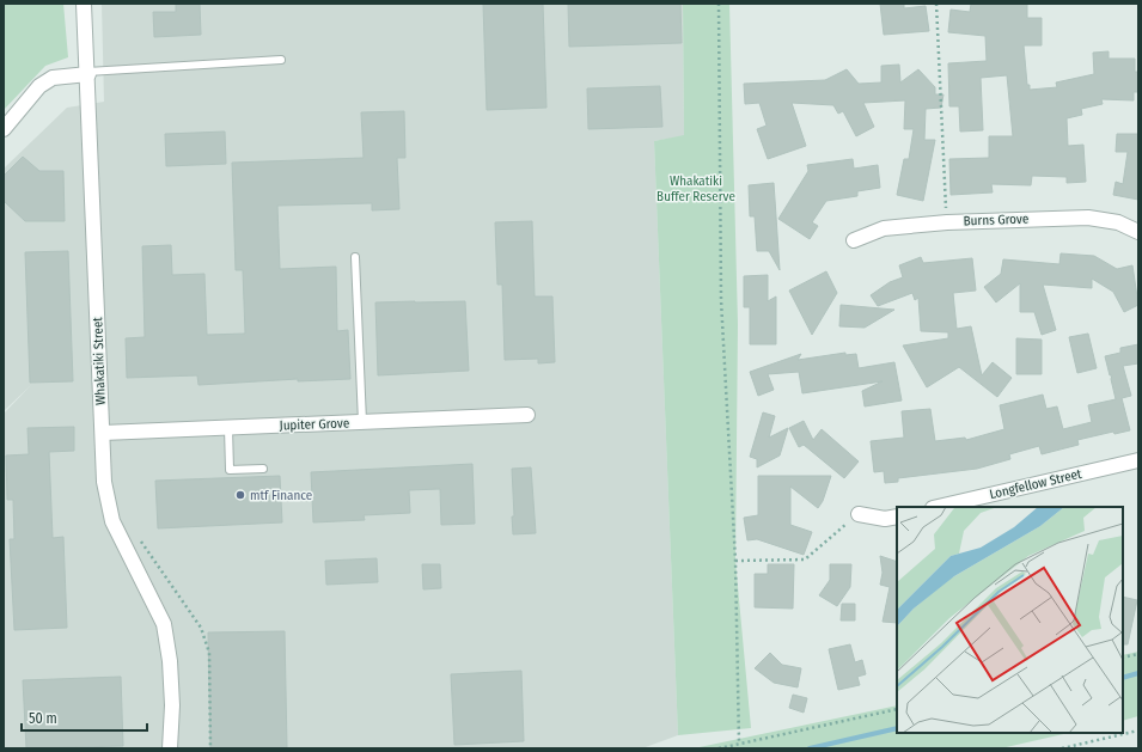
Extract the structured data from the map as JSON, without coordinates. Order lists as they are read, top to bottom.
{
  "streets": {
    "street": [
      "Burns Grove",
      "Whakatiki Street",
      "Jupiter Grove",
      "Longfellow Street"
    ]
  },
  "crossings": [
    ["Whakatiki Street", "Jupiter Grove"]
  ],
  "parks": ["Whakatiki Buffer Reserve"],
  "places": ["mtf Finance"],
  "scale_bar": "50 m"
}
